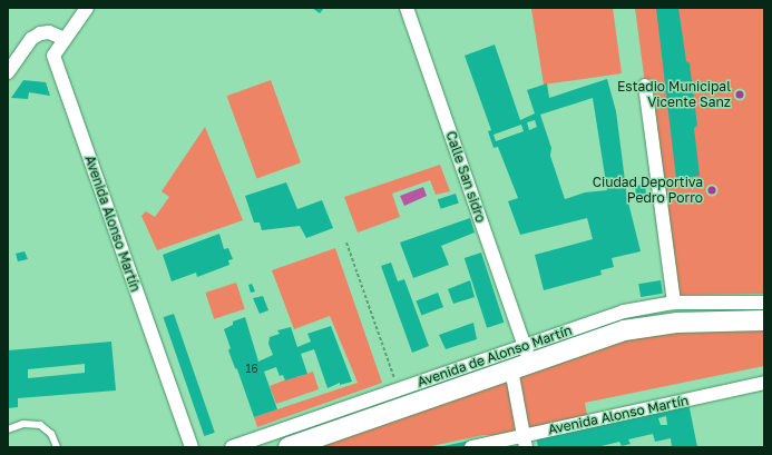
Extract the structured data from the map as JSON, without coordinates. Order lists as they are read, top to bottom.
{
  "streets": {
    "main road": ["Avenida de Alonso Martín"],
    "street": ["Calle San sidro", "Avenida Alonso Martín"]
  },
  "crossings": [
    ["Calle San sidro", "Avenida Alonso Martín"],
    ["Calle San sidro", "Avenida de Alonso Martín"]
  ],
  "places": ["Estadio Municipal Vicente Sanz", "Ciudad Deportiva Pedro Porro"],
  "house_numbers": ["16"]
}
